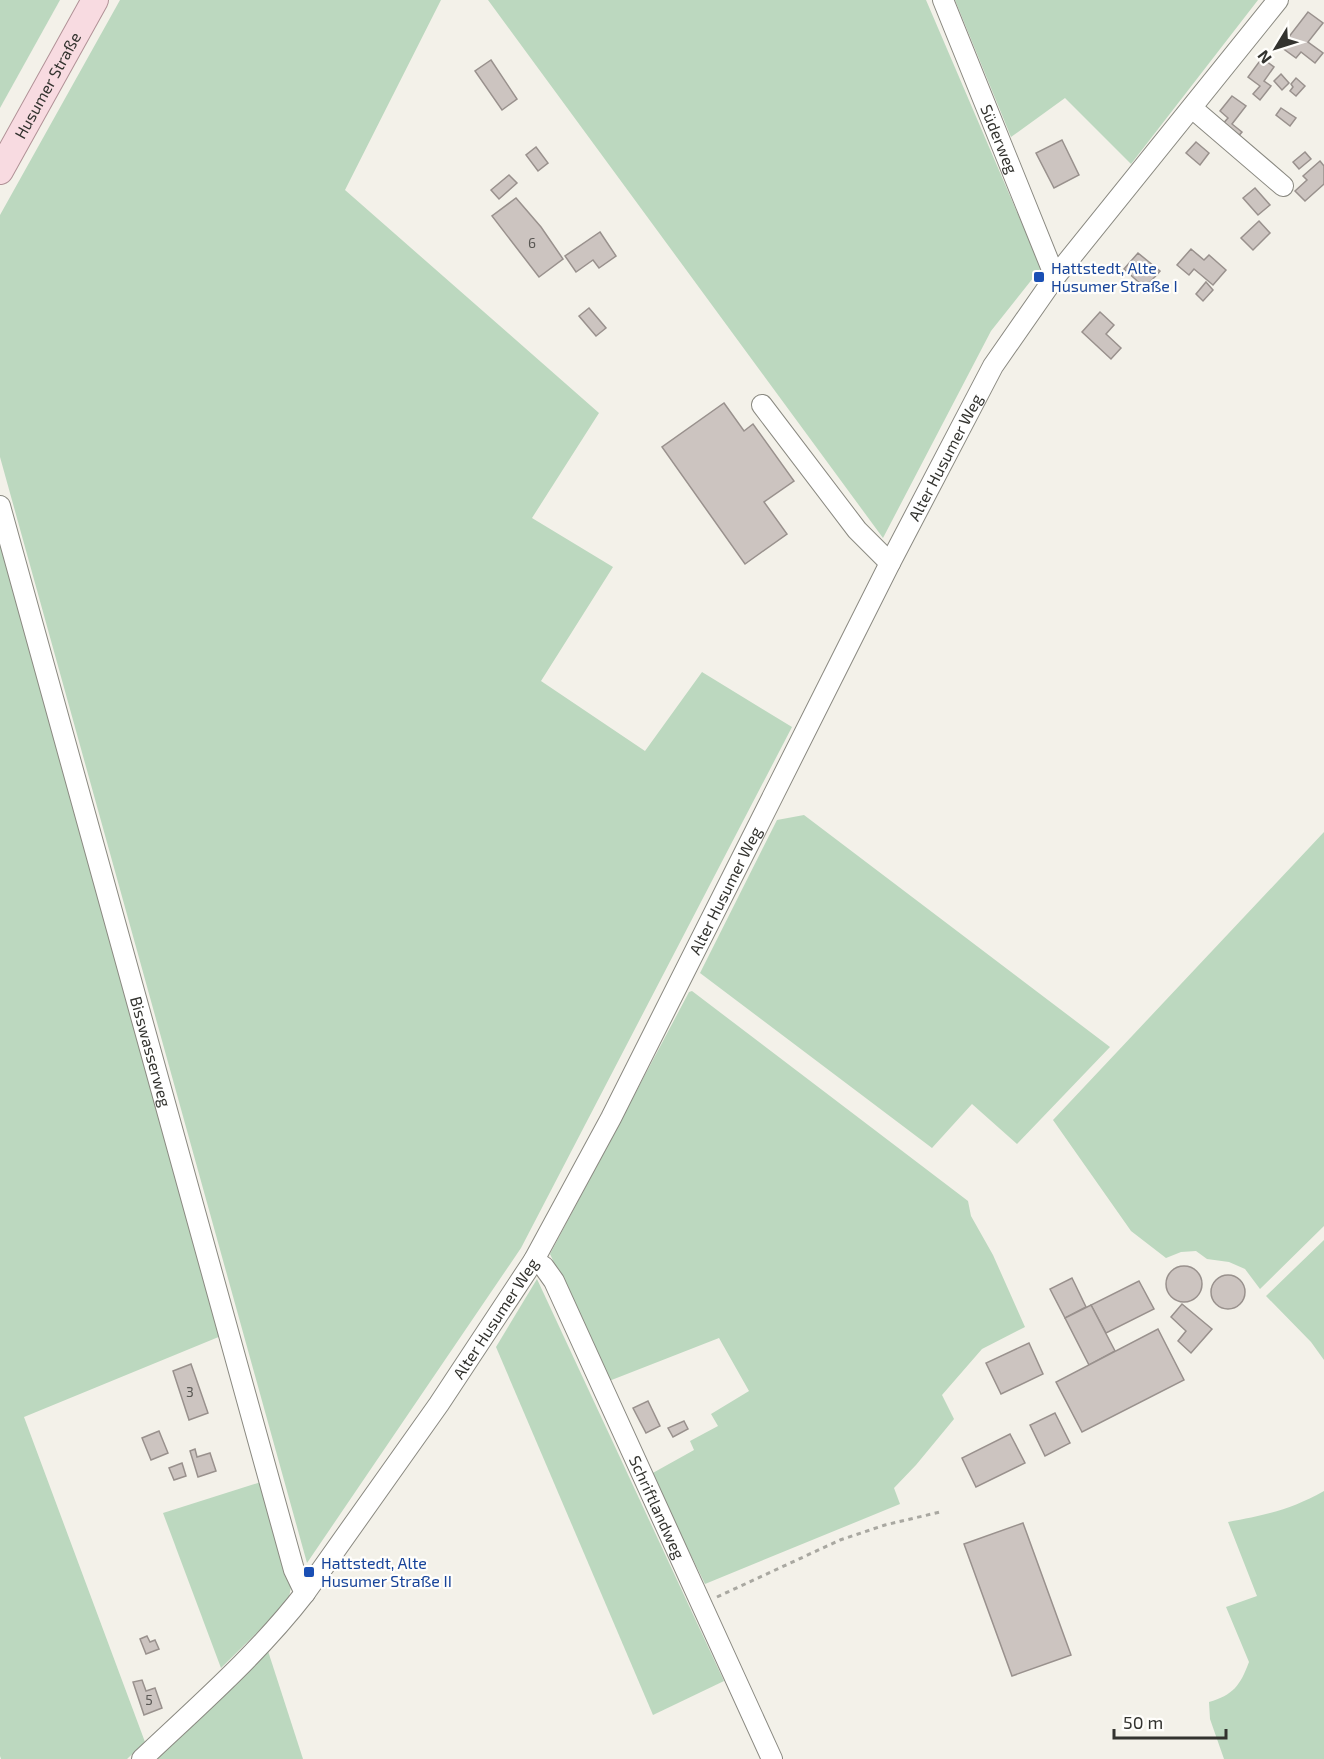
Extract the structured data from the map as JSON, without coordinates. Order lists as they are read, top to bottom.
{
  "streets": {
    "main road": ["Husumer Straße"],
    "street": [
      "Süderweg",
      "Alter Husumer Weg",
      "Bisswasserweg",
      "Schriftlandweg"
    ]
  },
  "crossings": [
    ["Süderweg", "Alter Husumer Weg"],
    ["Alter Husumer Weg", "Bisswasserweg"],
    ["Alter Husumer Weg", "Schriftlandweg"]
  ],
  "places": {
    "transit": ["Hattstedt, Alte Husumer Straße I", "Hattstedt, Alte Husumer Straße II"]
  },
  "house_numbers": ["6", "3", "5"],
  "scale_bar": "50 m",
  "north": "bottom left"
}
